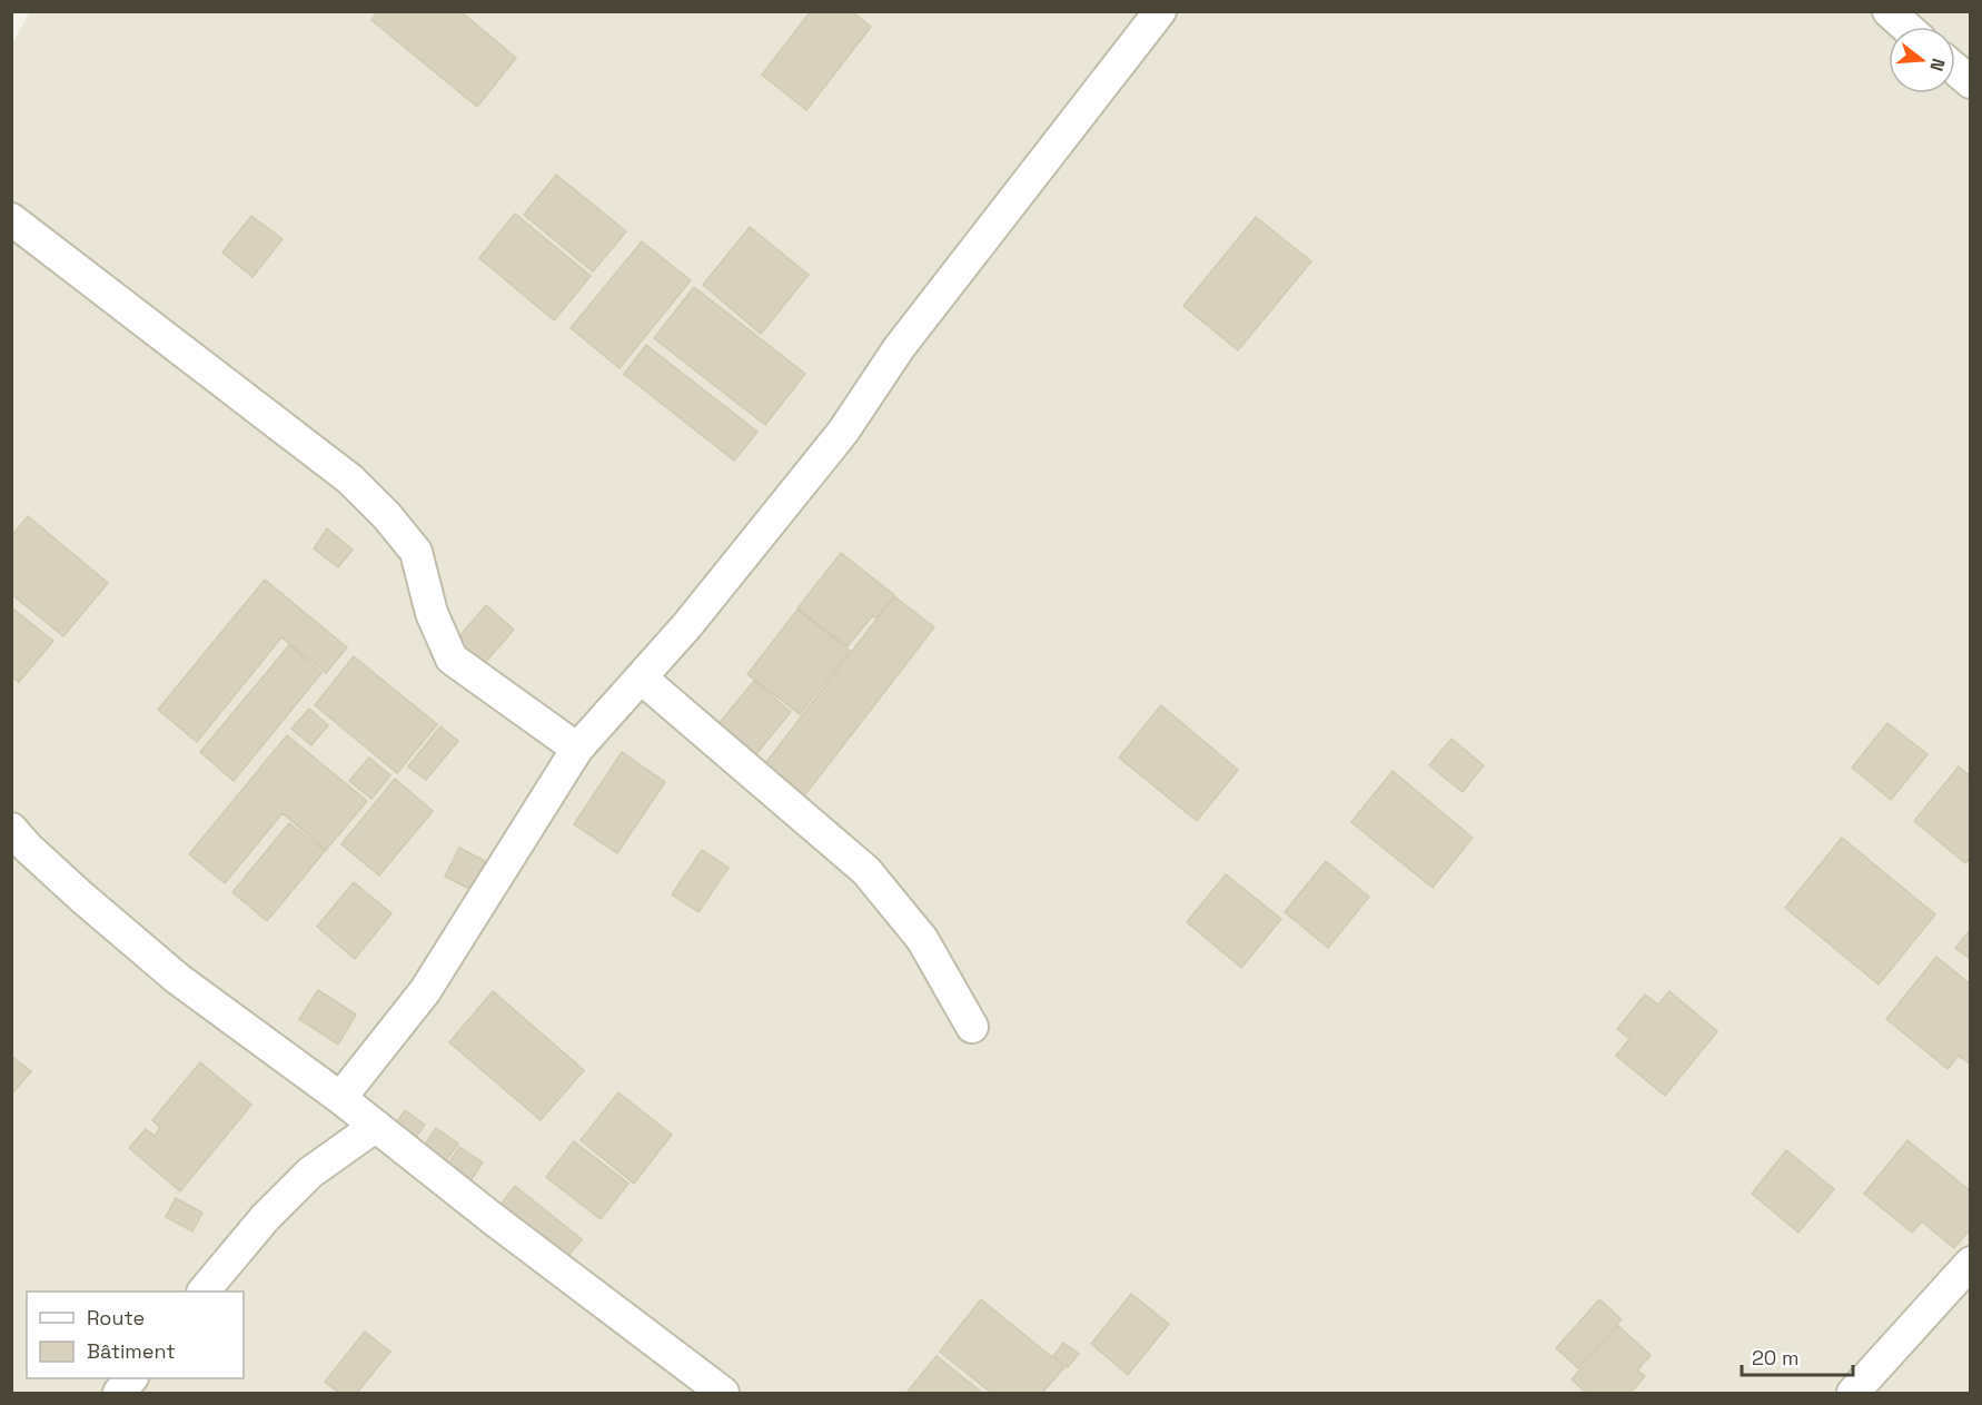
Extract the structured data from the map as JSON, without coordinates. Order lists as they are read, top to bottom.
{
  "legend": ["Route", "Bâtiment"],
  "scale_bar": "20 m",
  "north": "right"
}
